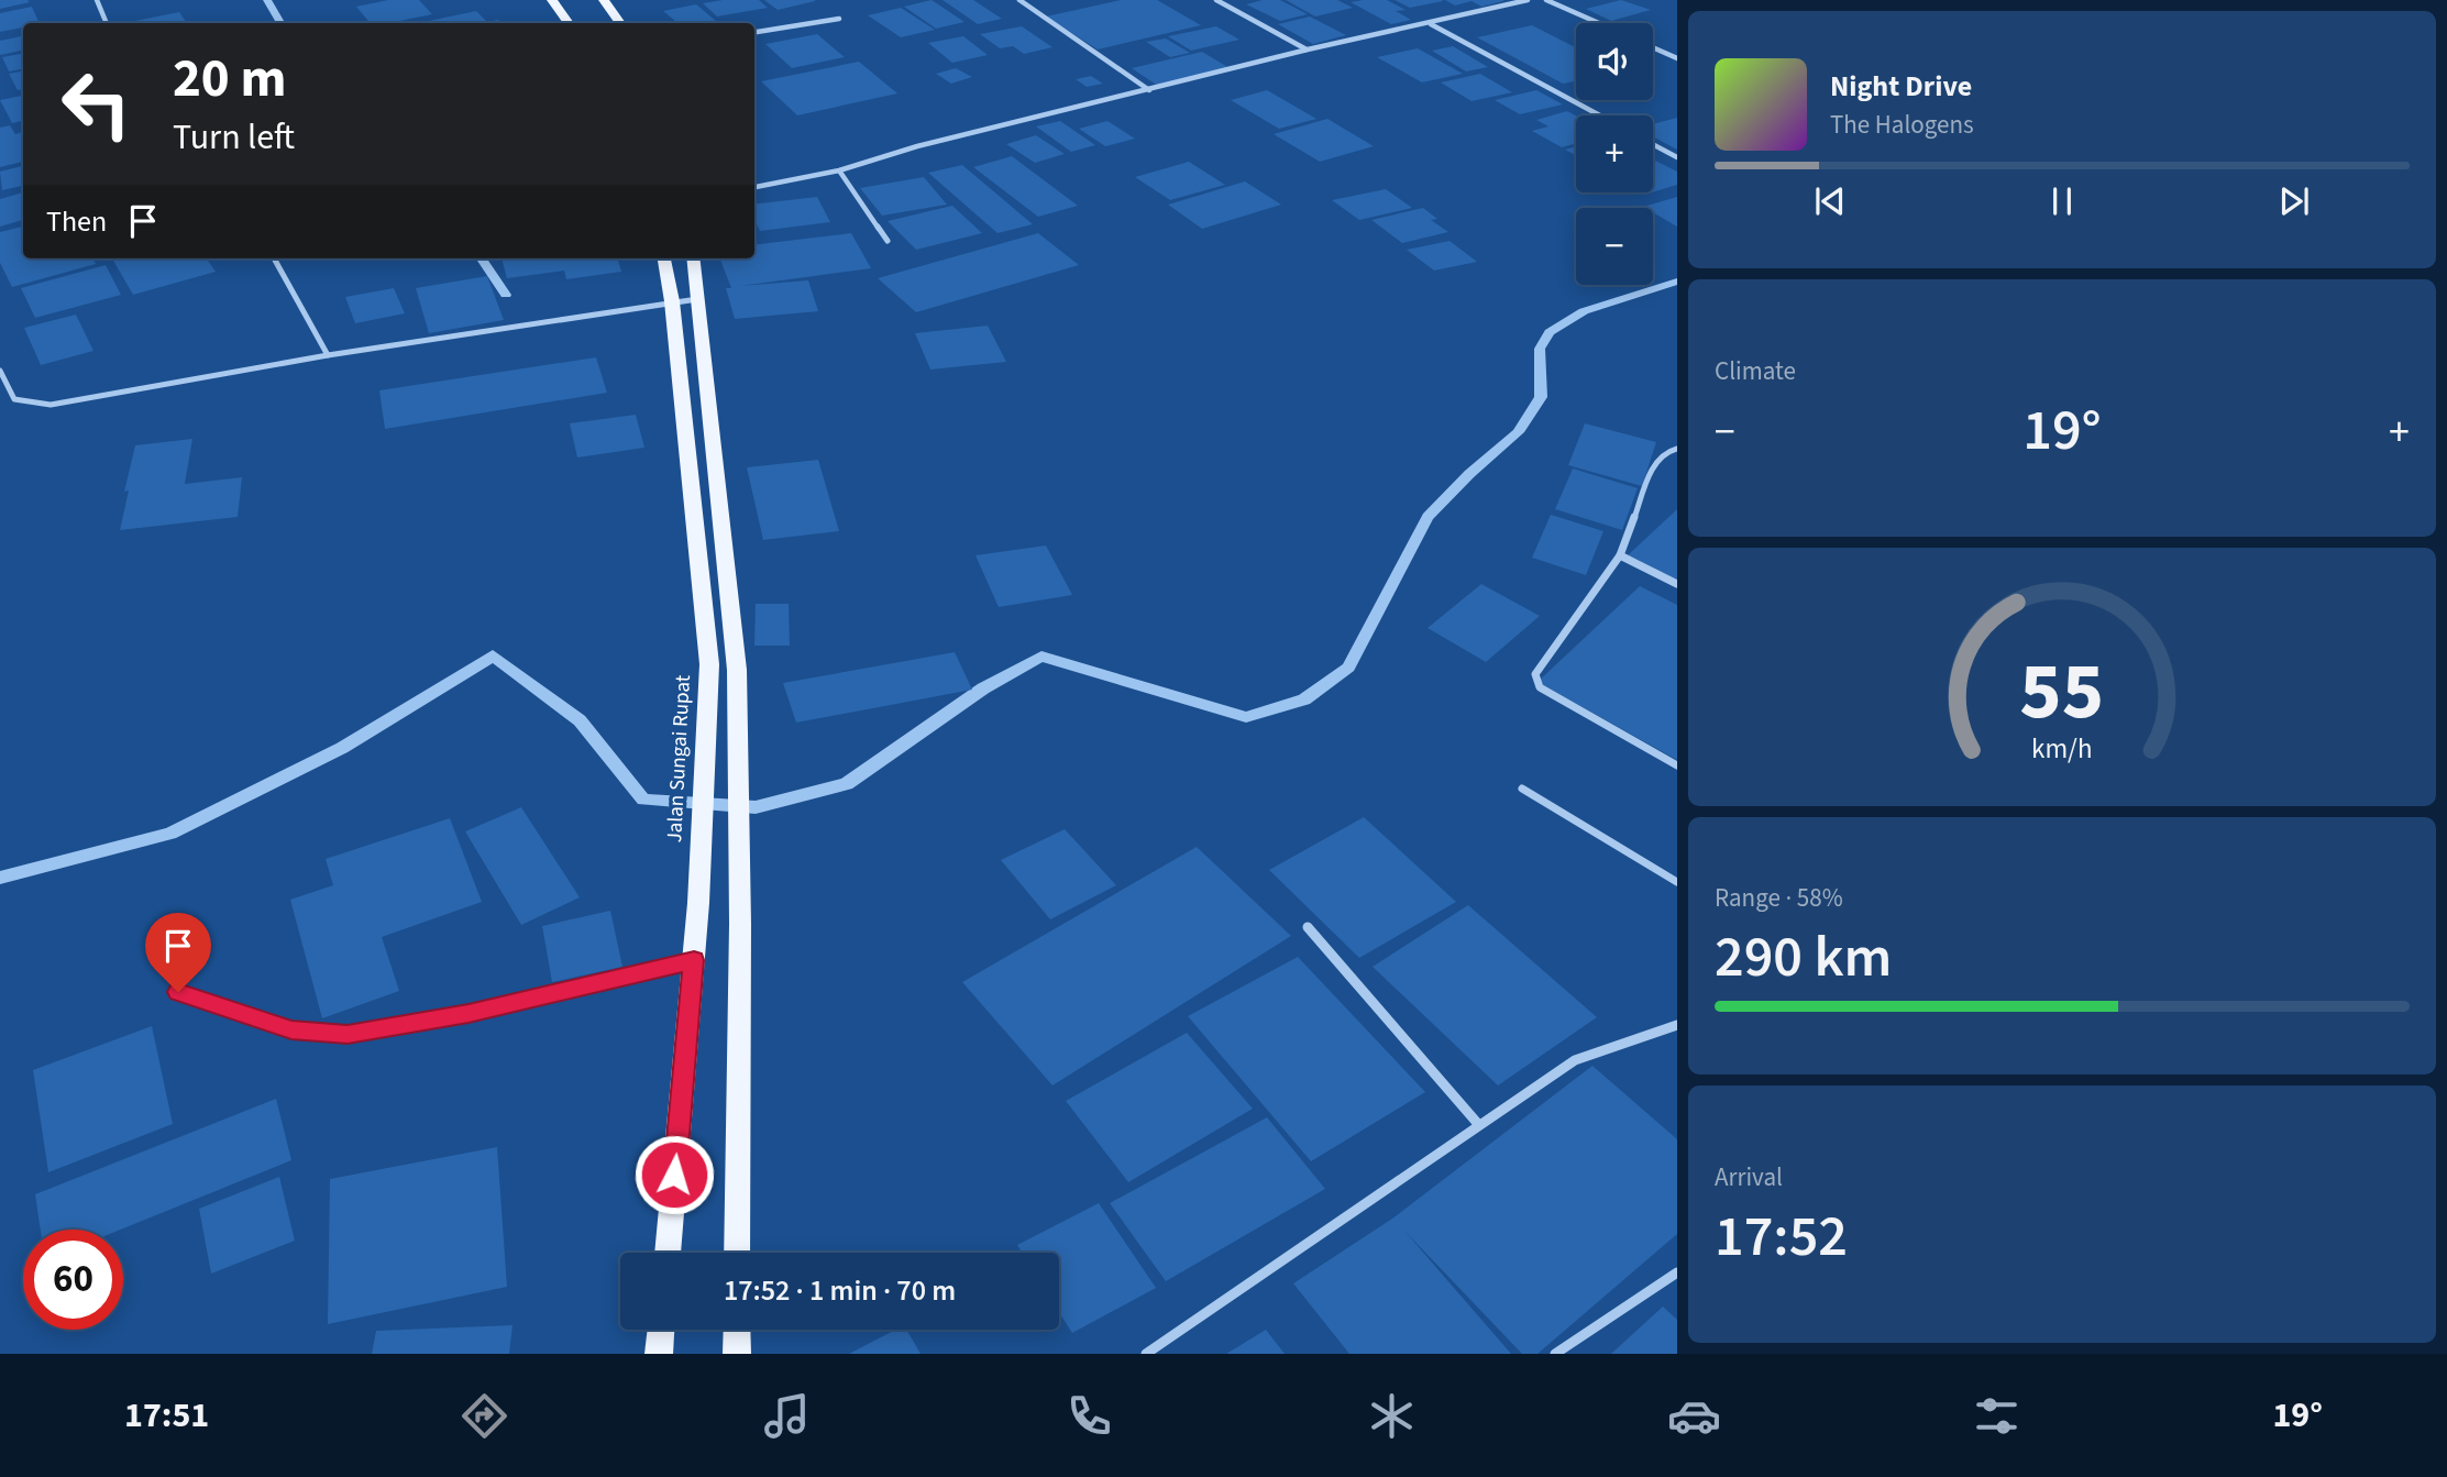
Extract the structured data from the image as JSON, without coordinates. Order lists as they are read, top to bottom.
{
  "streets": {
    "main road": ["Jalan Sungai Rupat"]
  },
  "page": {
    "map_buttons": ["+", "−"],
    "turn": ["20 m", "Turn left"],
    "song": ["Night Drive", "The Halogens"],
    "then": "Then",
    "tile": [
      "Climate",
      ["Range · 58%", "290 km"],
      ["Arrival", "17:52"]
    ],
    "heat": ["−", "19°", "+"],
    "limit": "60",
    "trip": "17:52 · 1 min · 70 m",
    "tabs": ["17:51", "19°"],
    "gauge": ["55", "km/h"]
  }
}
